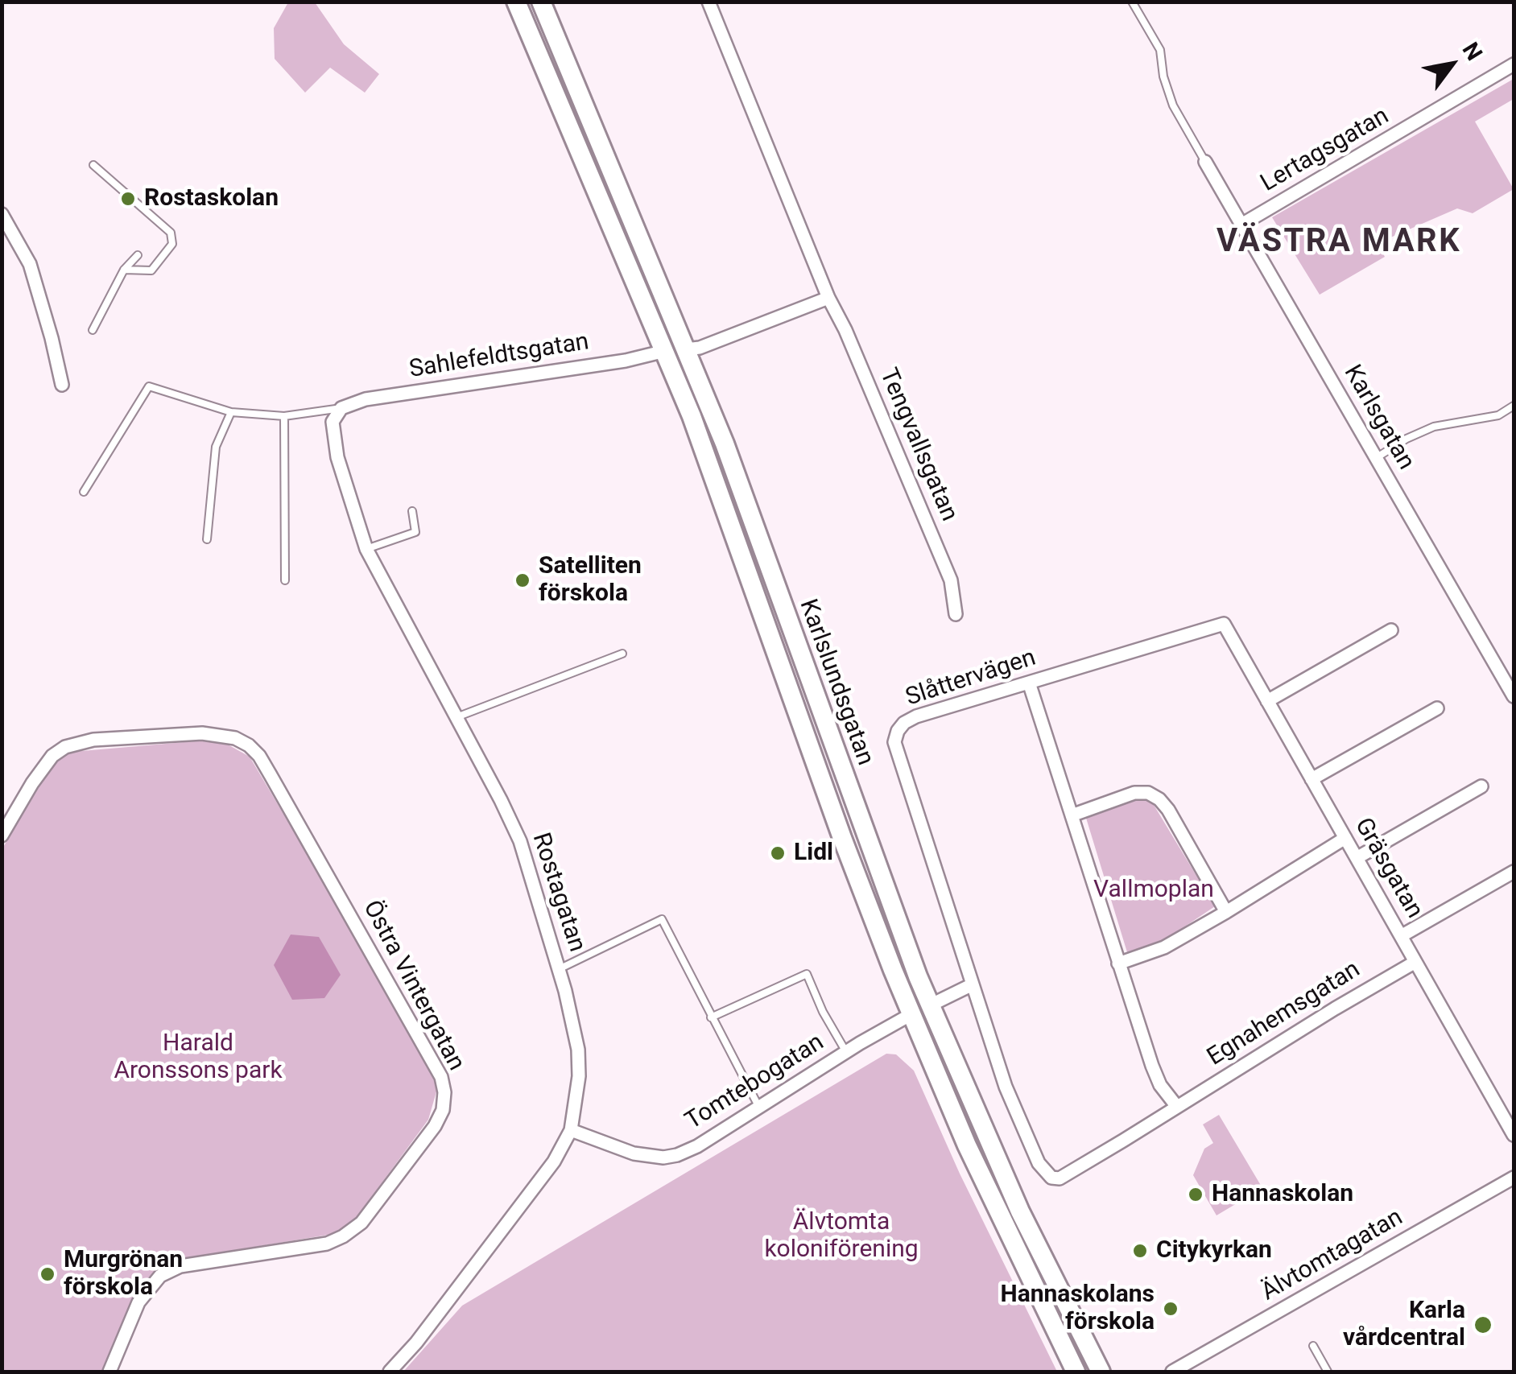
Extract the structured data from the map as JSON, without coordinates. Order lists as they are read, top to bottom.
{
  "streets": {
    "main road": ["Karlslundsgatan"],
    "street": [
      "Lertagsgatan",
      "Sahlefeldtsgatan",
      "Karlsgatan",
      "Tengvallsgatan",
      "Slåttervägen",
      "Gräsgatan",
      "Rostagatan",
      "Östra Vintergatan",
      "Egnahemsgatan",
      "Tomtebogatan",
      "Älvtomtagatan"
    ]
  },
  "crossings": [
    ["Lertagsgatan", "Karlsgatan"],
    ["Sahlefeldtsgatan", "Karlslundsgatan"],
    ["Sahlefeldtsgatan", "Rostagatan"],
    ["Slåttervägen", "Gräsgatan"],
    ["Slåttervägen", "Egnahemsgatan"],
    ["Karlslundsgatan", "Tomtebogatan"],
    ["Gräsgatan", "Egnahemsgatan"],
    ["Rostagatan", "Tomtebogatan"]
  ],
  "districts": ["VÄSTRA MARK"],
  "parks": ["Vallmoplan", "Harald Aronssons park", "Älvtomta koloniförening"],
  "places": [
    "Rostaskolan",
    "Satelliten förskola",
    "Lidl",
    "Hannaskolan",
    "Citykyrkan",
    "Murgrönan förskola",
    "Hannaskolans förskola",
    "Karla vårdcentral"
  ],
  "north": "top right"
}
